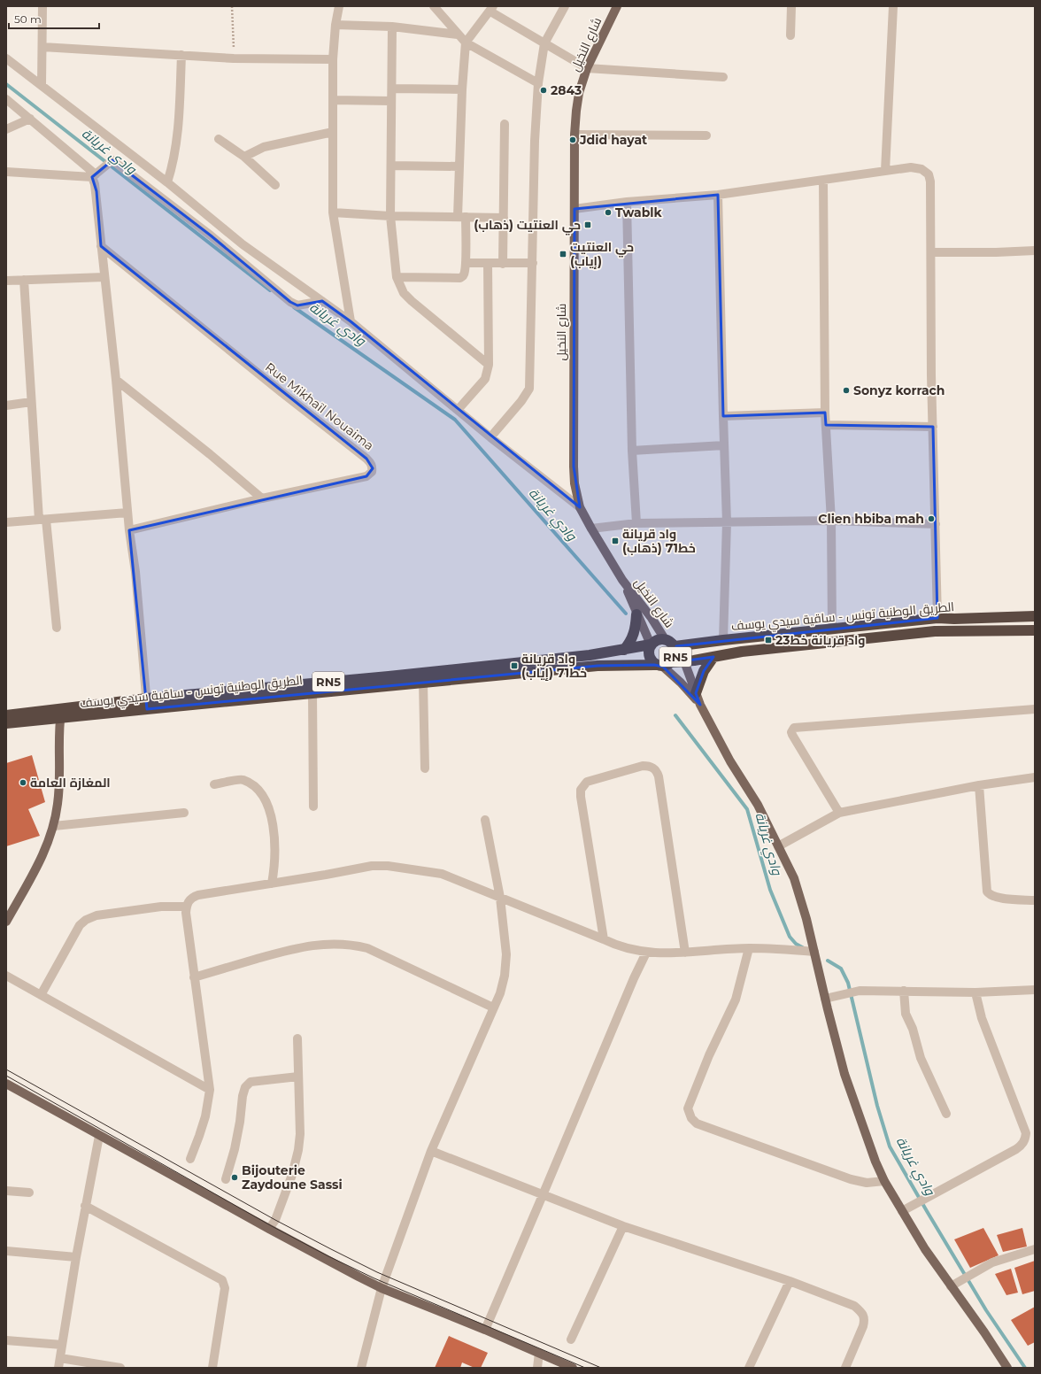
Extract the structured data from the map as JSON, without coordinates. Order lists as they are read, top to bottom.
{
  "streets": {
    "highway": ["الطريق الوطنية تونس - ساقية سيدي يوسف", "RN5"],
    "main road": ["شارع النخيل"],
    "street": ["Rue Mikhaïl Nouaima"]
  },
  "crossings": [
    ["شارع النخيل", "RN5"],
    ["الطريق الوطنية تونس - ساقية سيدي يوسف", "RN5"]
  ],
  "water": ["وادي غريانة"],
  "places": {
    "other": [
      "2843",
      "Jdid hayat",
      "Twablk",
      "Sonyz korrach",
      "Clien hbiba mah",
      "المغازة العامة",
      "Bijouterie Zaydoune Sassi"
    ],
    "transit": [
      "حي العنتيت (ذهاب)",
      "حي العنتيت (إياب)",
      "واد قريانة خط71 (ذهاب)",
      "واد قريانة خط23",
      "واد قريانة خط71 (إياب)"
    ]
  },
  "scale_bar": "50 m"
}
